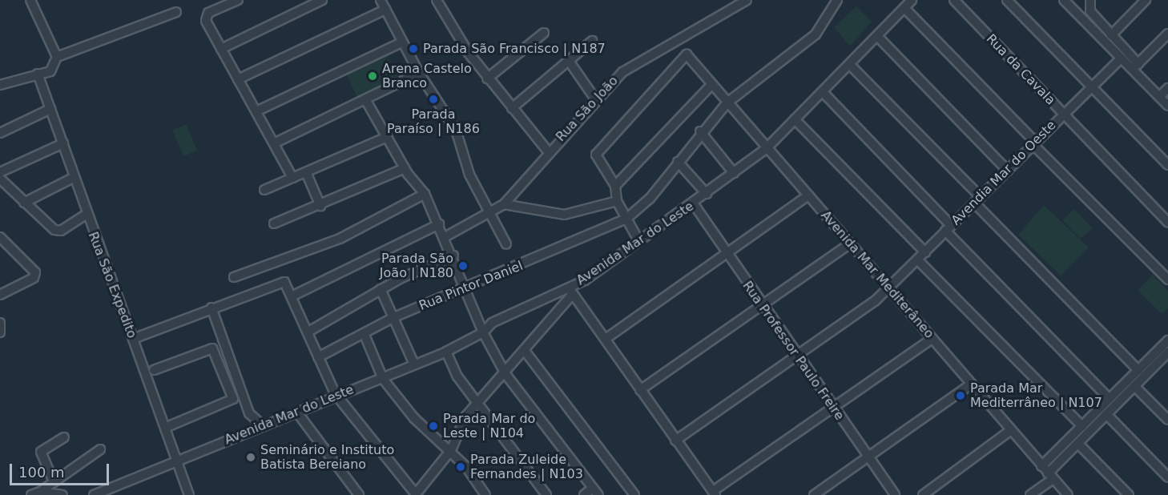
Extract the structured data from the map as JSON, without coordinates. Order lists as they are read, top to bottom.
{
  "streets": {
    "street": [
      "Rua da Cavala",
      "Rua São João",
      "Avendia Mar do Oeste",
      "Avenida Mar do Leste",
      "Avenida Mar Mediterâneo",
      "Rua São Expedito",
      "Rua Pintor Daniel",
      "Rua Professor Paulo Freire"
    ]
  },
  "crossings": [
    ["Rua da Cavala", "Avendia Mar do Oeste"],
    ["Avendia Mar do Oeste", "Avenida Mar Mediterâneo"],
    ["Avendia Mar do Oeste", "Rua Professor Paulo Freire"],
    ["Avenida Mar do Leste", "Avenida Mar Mediterâneo"],
    ["Avenida Mar do Leste", "Rua São Expedito"],
    ["Avenida Mar do Leste", "Rua Professor Paulo Freire"],
    ["Avenida Mar Mediterâneo", "Rua Pintor Daniel"]
  ],
  "places": [
    "Parada São Francisco | N187",
    "Arena Castelo Branco",
    "Parada Paraíso | N186",
    "Parada São João | N180",
    "Parada Mar Mediterrâneo | N107",
    "Parada Mar do Leste | N104",
    "Seminário e Instituto Batista Bereiano",
    "Parada Zuleide Fernandes | N103"
  ],
  "scale_bar": "100 m"
}
